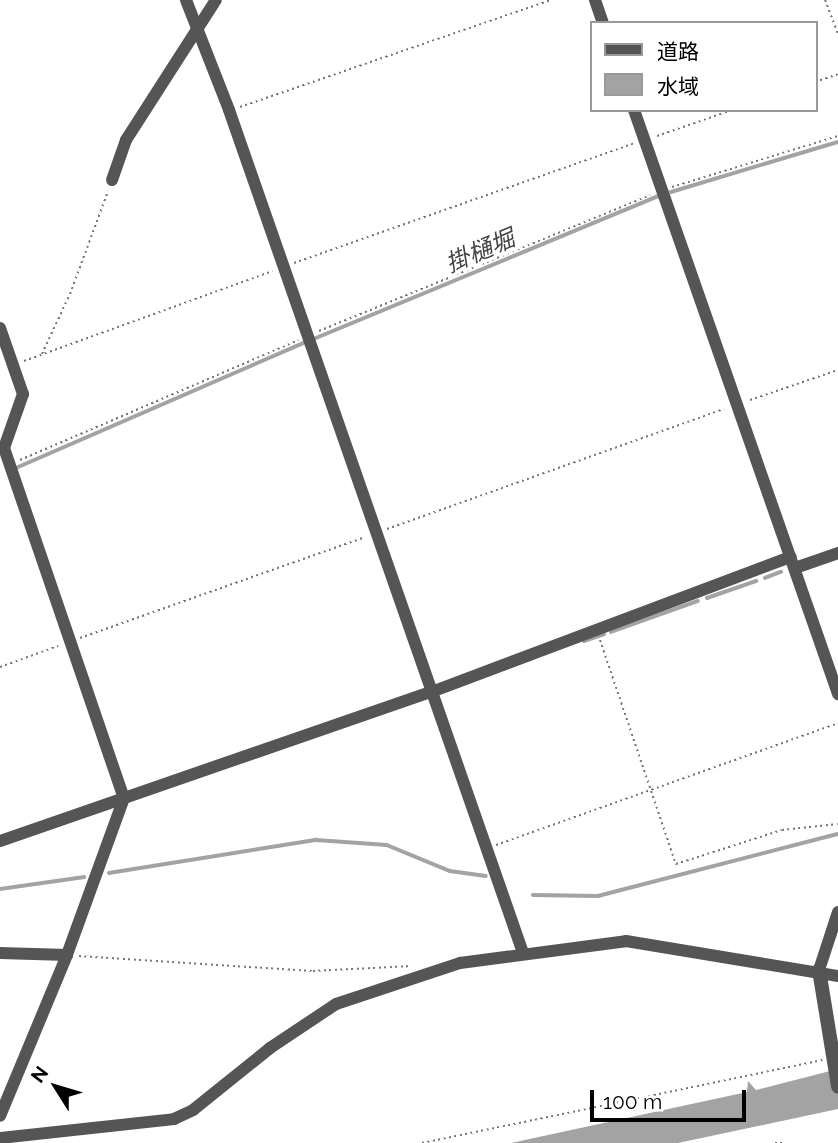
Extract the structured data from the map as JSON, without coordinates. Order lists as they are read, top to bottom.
{
  "water": ["掛樋堀"],
  "legend": ["道路", "水域"],
  "scale_bar": "100 m",
  "north": "top left"
}
